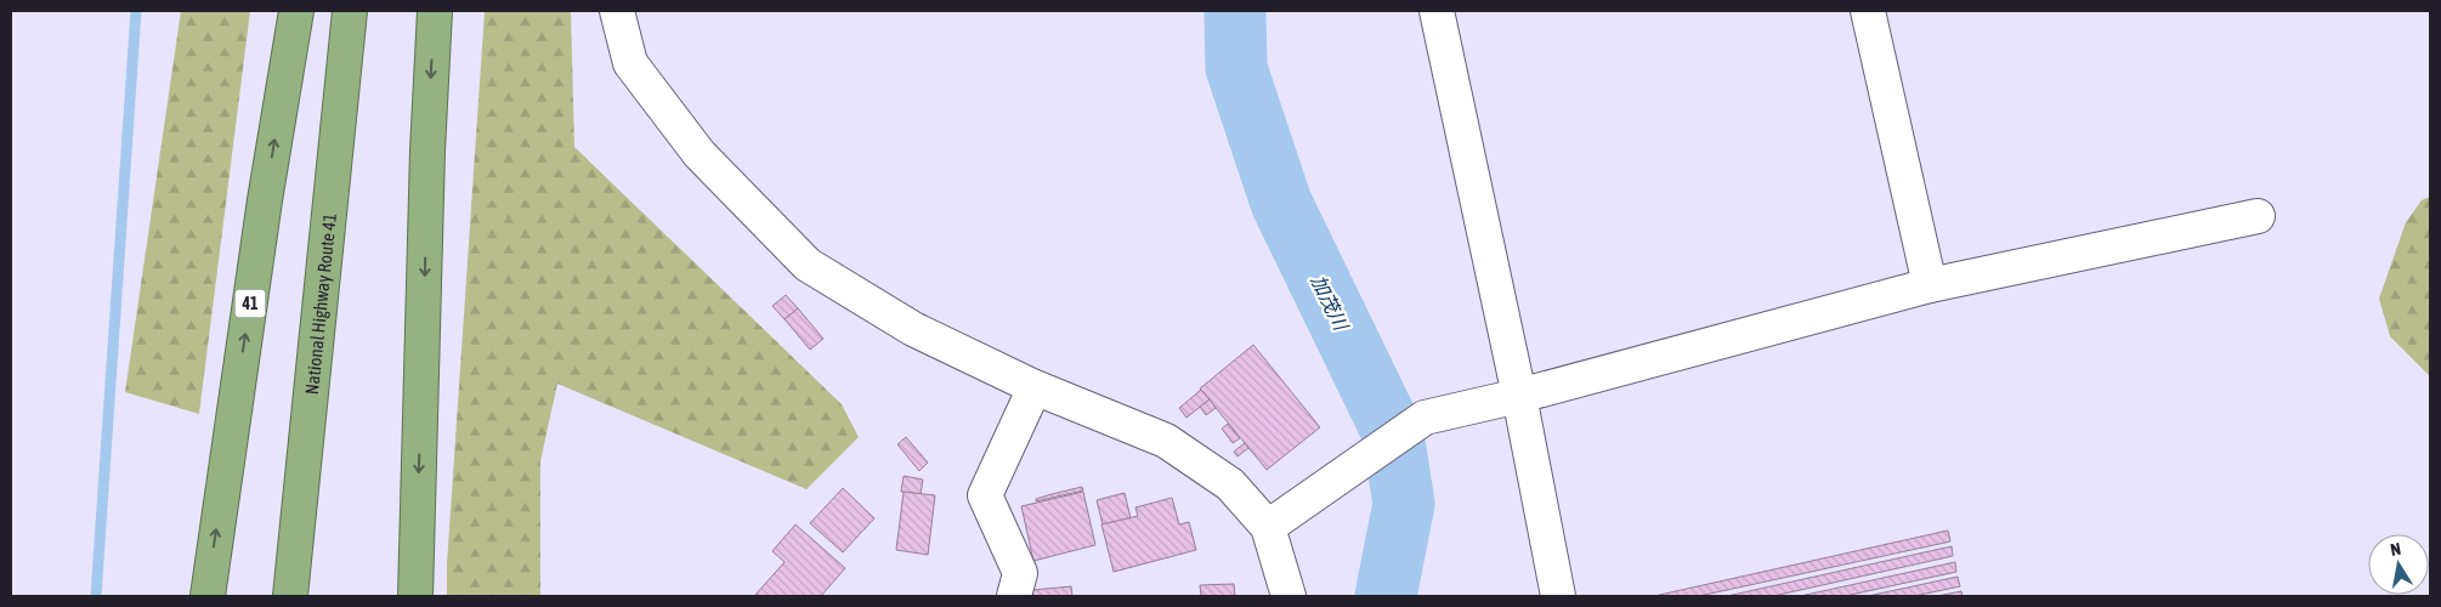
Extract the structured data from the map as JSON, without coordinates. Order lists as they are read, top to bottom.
{
  "streets": {
    "highway": ["41", "National Highway Route 41"]
  },
  "water": ["加茂川"],
  "north": "top"
}
